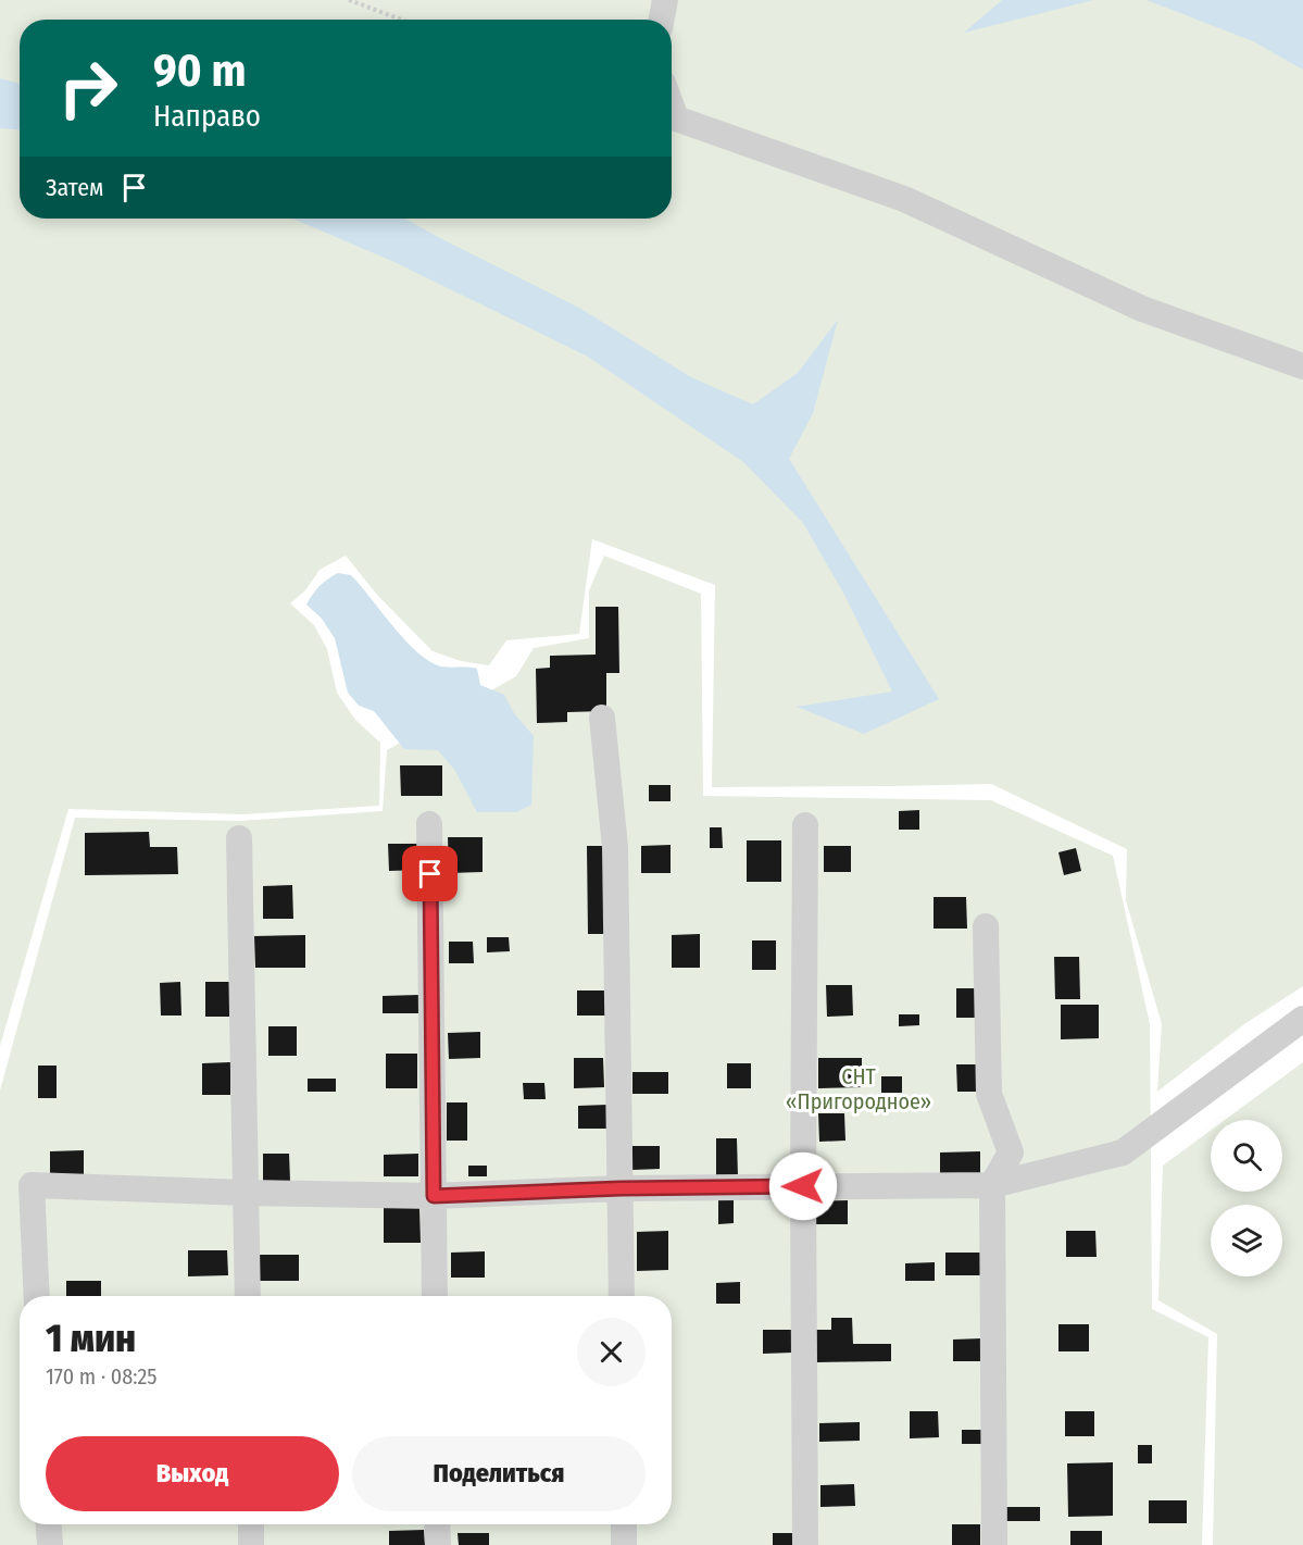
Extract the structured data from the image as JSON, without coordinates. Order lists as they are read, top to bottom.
{
  "parks": ["СНТ «Пригородное»"],
  "page": {
    "turn": ["90 m", "Направо"],
    "then": "Затем",
    "heading": ["1 мин", "170 m · 08:25"],
    "buttons": ["Выход", "Поделиться"]
  }
}
